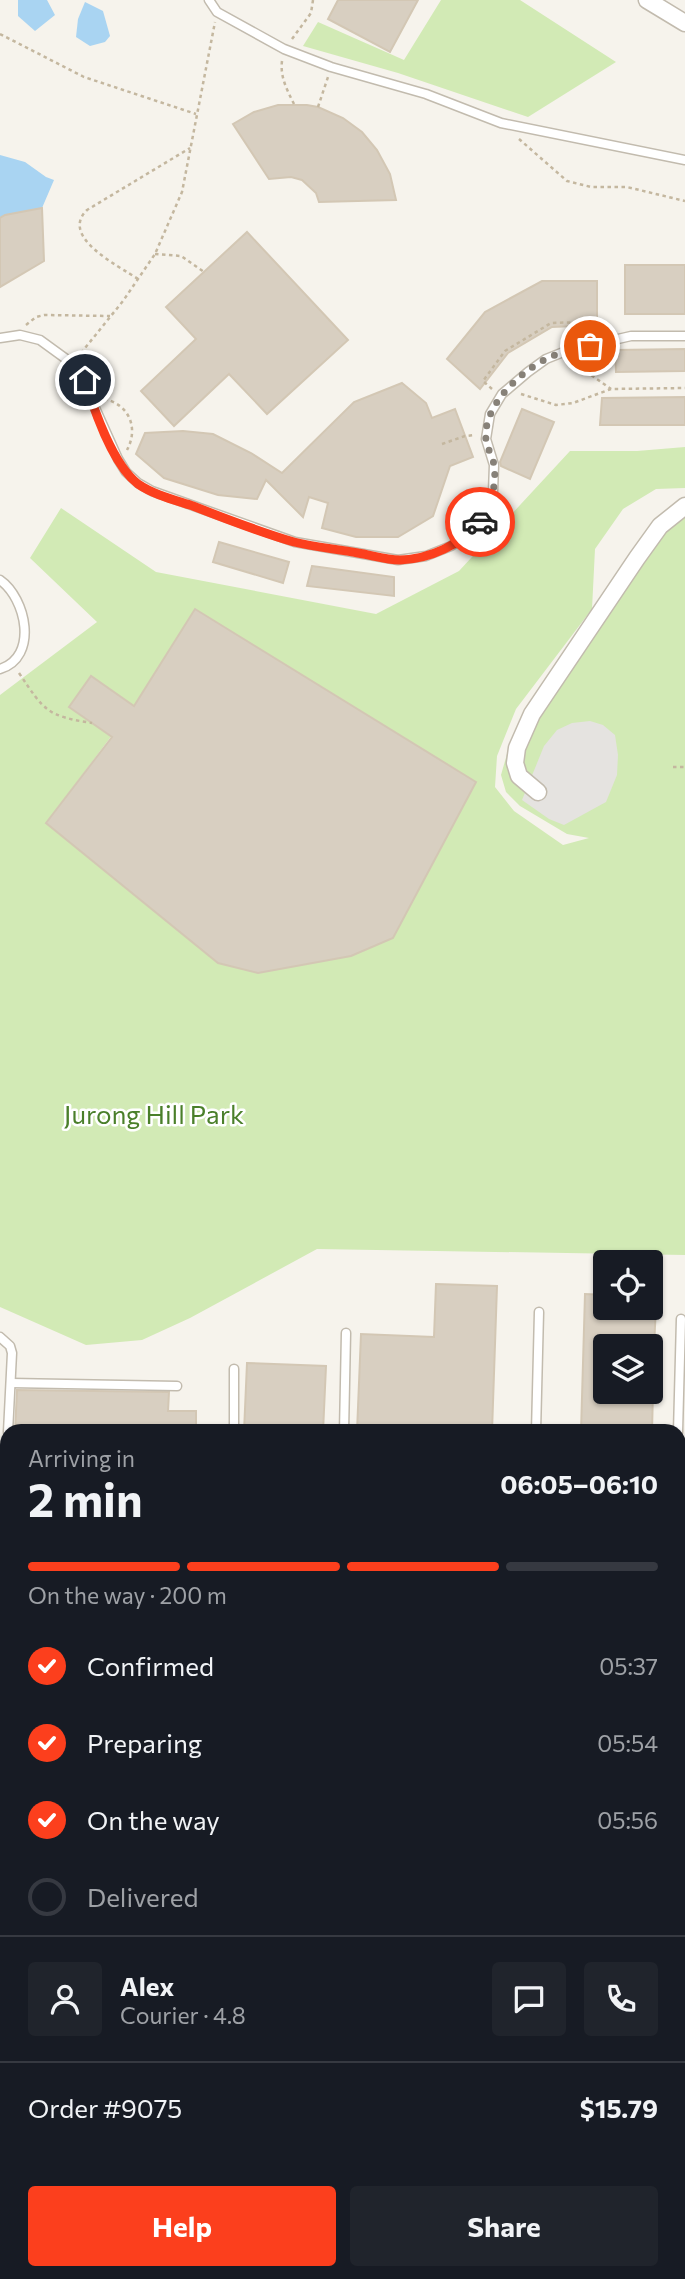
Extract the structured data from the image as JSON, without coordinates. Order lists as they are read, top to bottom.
{
  "parks": ["Jurong Hill Park"],
  "page": {
    "heading": ["2 min", "Arriving in", "06:05–06:10"],
    "panel": [
      "Alex",
      "Courier · 4.8",
      "Order #9075",
      "$15.79"
    ],
    "bar": "On the way · 200 m",
    "list": [
      ["Confirmed", "05:37"],
      ["Preparing", "05:54"],
      ["On the way", "05:56"],
      "Delivered"
    ],
    "buttons": ["Help", "Share"]
  }
}
